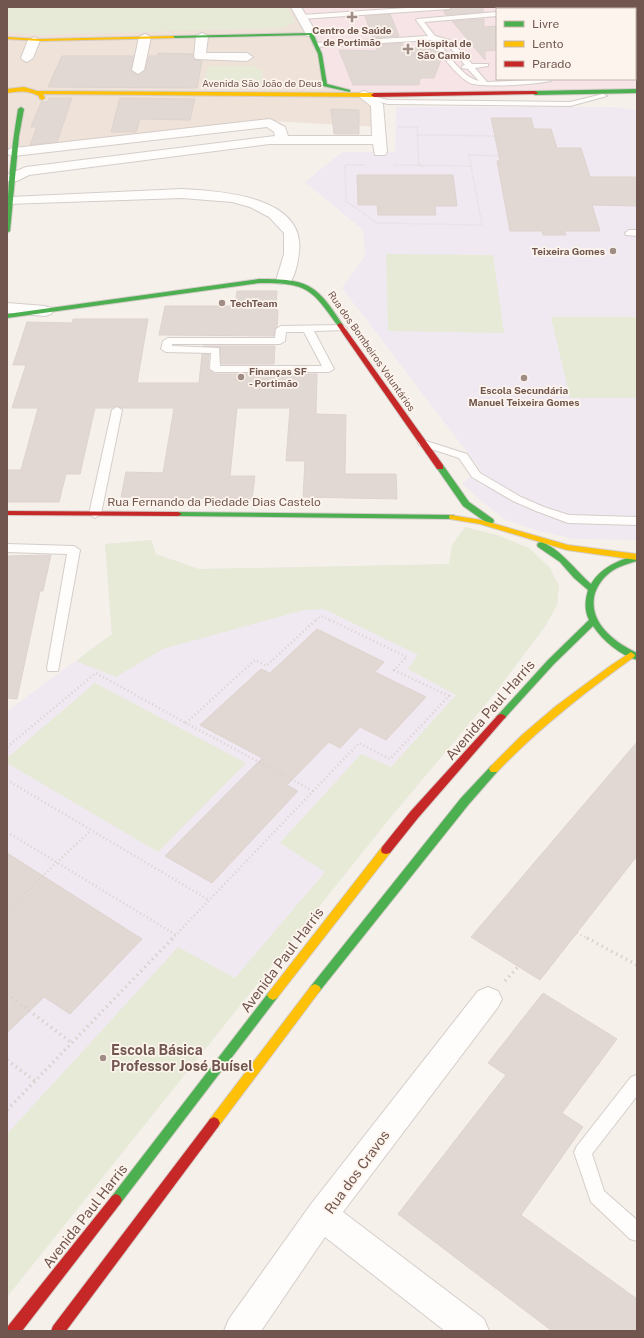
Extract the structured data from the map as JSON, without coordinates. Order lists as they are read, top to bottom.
{
  "streets": {
    "street": [
      "Avenida São João de Deus",
      "Rua dos Bombeiros Voluntários",
      "Rua Fernando da Piedade Dias Castelo",
      "Avenida Paul Harris",
      "Rua dos Cravos"
    ]
  },
  "places": {
    "health": ["Centro de Saúde de Portimão", "Hospital de São Camilo"],
    "other": [
      "Teixeira Gomes",
      "TechTeam",
      "Finanças SF - Portimão",
      "Escola Secundária Manuel Teixeira Gomes",
      "Escola Básica Professor José Buísel"
    ]
  },
  "legend": ["Livre", "Lento", "Parado"]
}
